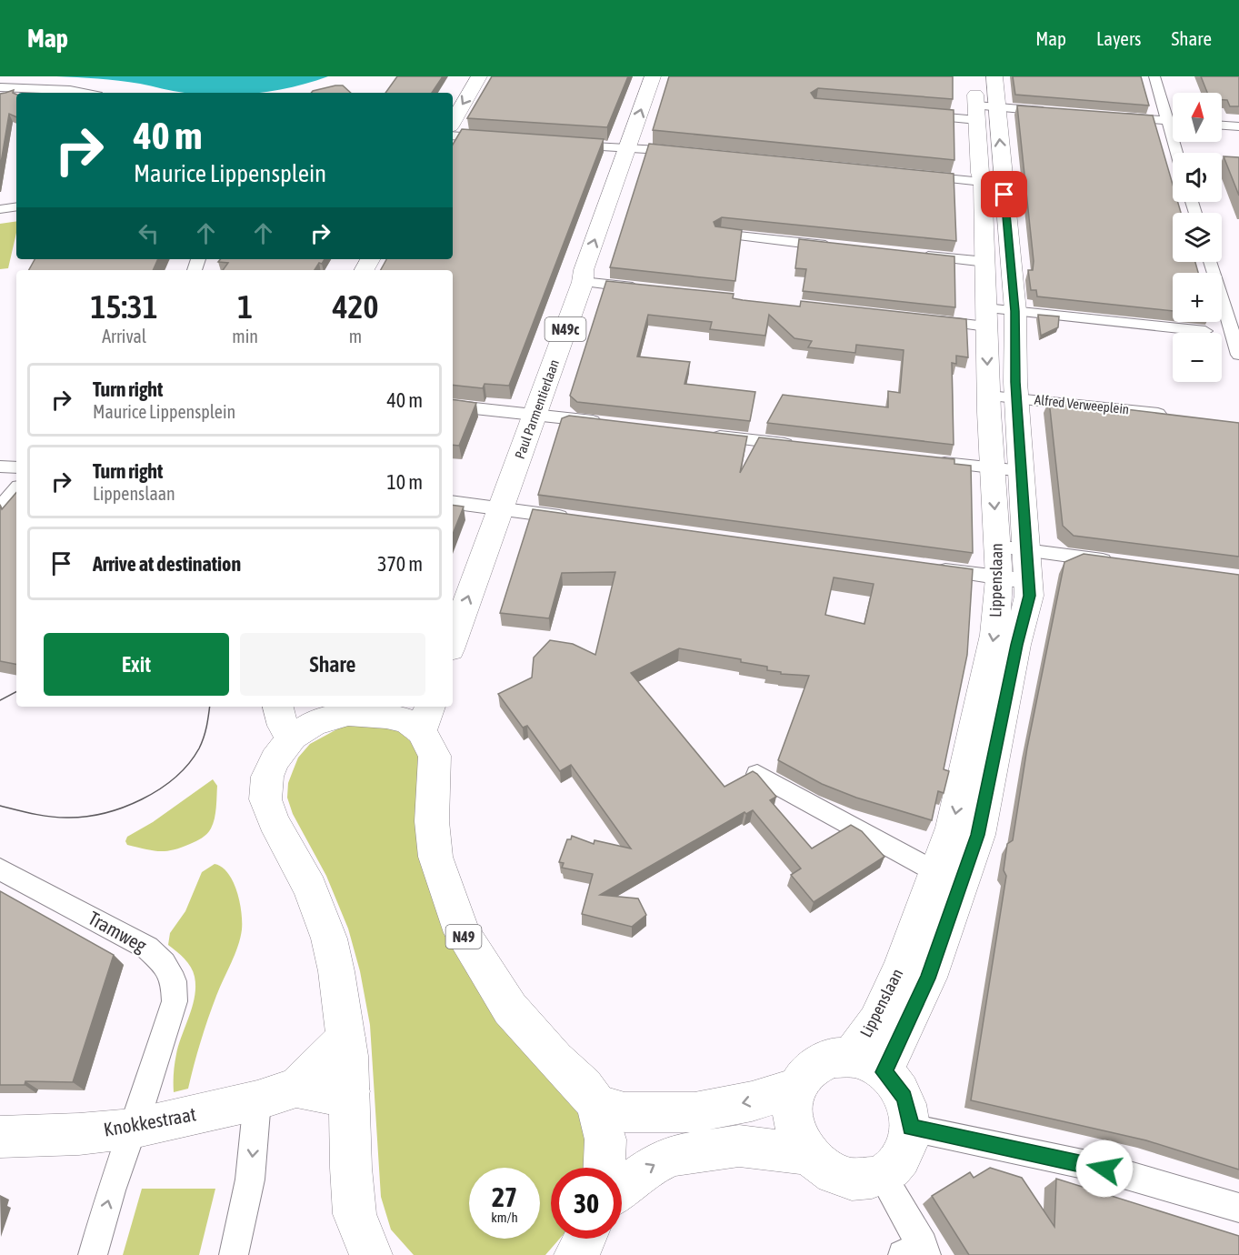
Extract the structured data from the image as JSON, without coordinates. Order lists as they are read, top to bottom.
{
  "streets": {
    "main road": [
      "N49c",
      "Paul Parmentierlaan",
      "Lippenslaan",
      "N49",
      "Knokkestraat"
    ],
    "street": ["Alfred Verweeplein", "Tramweg"]
  },
  "crossings": [
    ["Alfred Verweeplein", "Lippenslaan"],
    ["Tramweg", "Knokkestraat"],
    ["N49", "Knokkestraat"]
  ],
  "one_way": ["Paul Parmentierlaan"],
  "north": "top",
  "page": {
    "header": "Map",
    "nav": ["Map", "Layers", "Share"],
    "map_buttons": ["+", "−"],
    "turn": ["40 m", "Maurice Lippensplein"],
    "eta": [
      "15:31",
      "Arrival",
      "1",
      "min",
      "420",
      "m"
    ],
    "list": [
      {
        "name": "Turn right",
        "note": "Maurice Lippensplein",
        "value": "40 m"
      },
      {
        "name": "Turn right",
        "note": "Lippenslaan",
        "value": "10 m"
      },
      {
        "name": "Arrive at destination",
        "value": "370 m"
      }
    ],
    "buttons": ["Exit", "Share"],
    "speed": "27 km/h",
    "limit": "30"
  }
}
